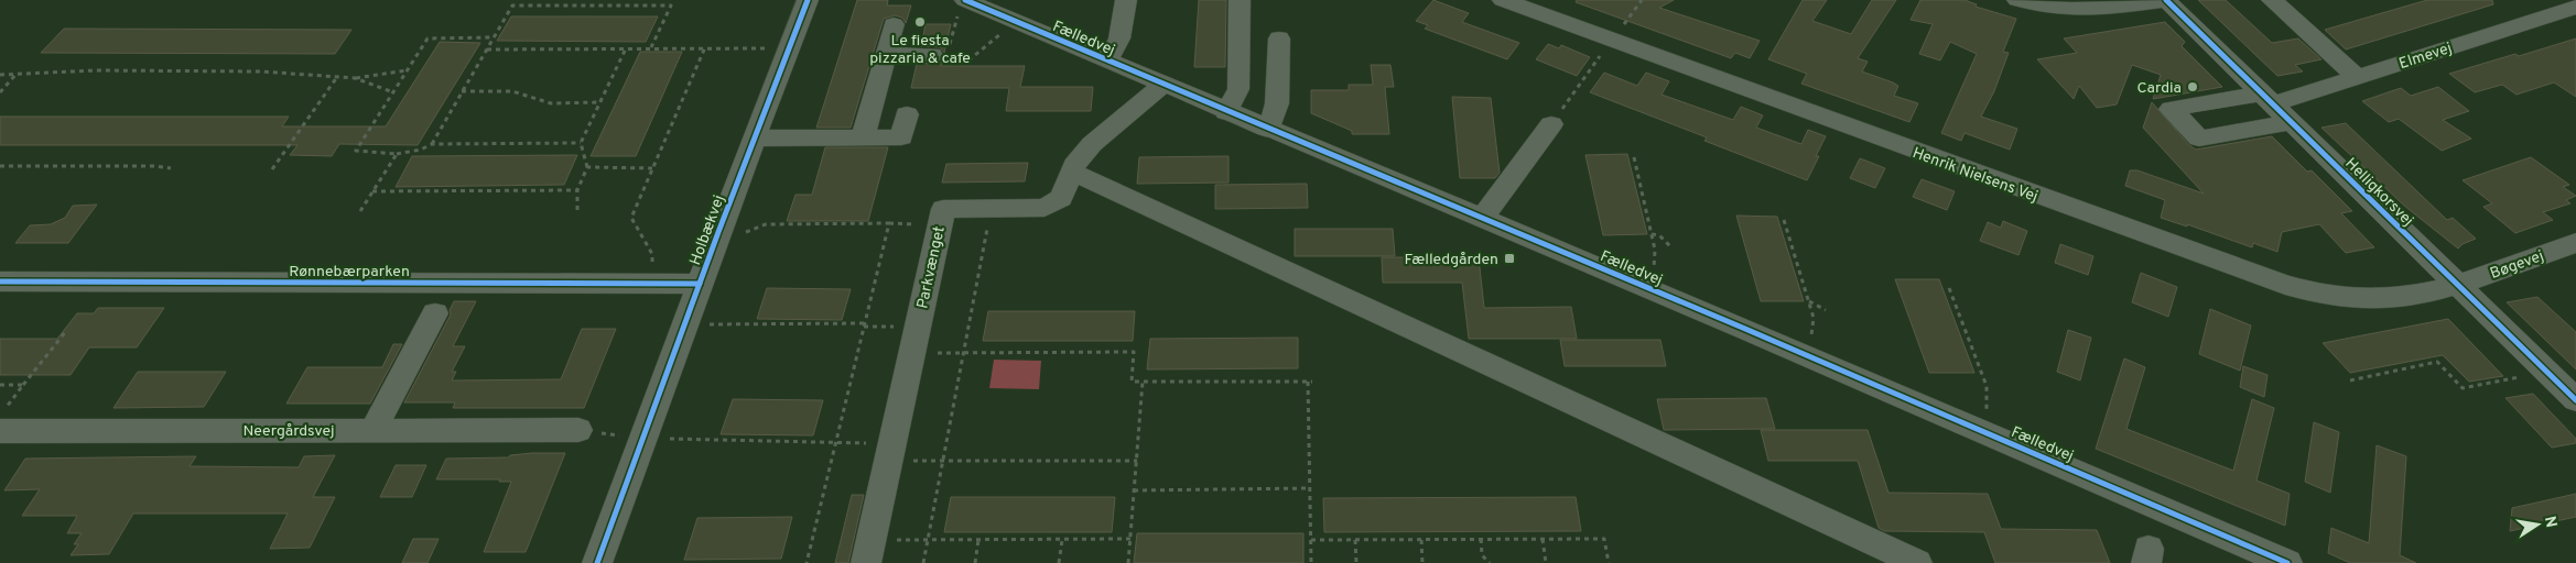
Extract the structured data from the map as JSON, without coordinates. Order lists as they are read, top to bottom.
{
  "streets": {
    "street": [
      "Fælledvej",
      "Elmevej",
      "Henrik Nielsens Vej",
      "Helligkorsvej",
      "Holbækvej",
      "Bøgevej",
      "Parkvænget",
      "Rønnebærparken",
      "Neergårdsvej"
    ]
  },
  "crossings": [
    ["Fælledvej", "Parkvænget"],
    ["Elmevej", "Helligkorsvej"],
    ["Henrik Nielsens Vej", "Helligkorsvej"],
    ["Henrik Nielsens Vej", "Bøgevej"],
    ["Helligkorsvej", "Bøgevej"],
    ["Holbækvej", "Rønnebærparken"]
  ],
  "places": {
    "other": ["Le fiesta pizzaria & cafe", "Cardia"],
    "transit": ["Fælledgården"]
  },
  "north": "right"
}
